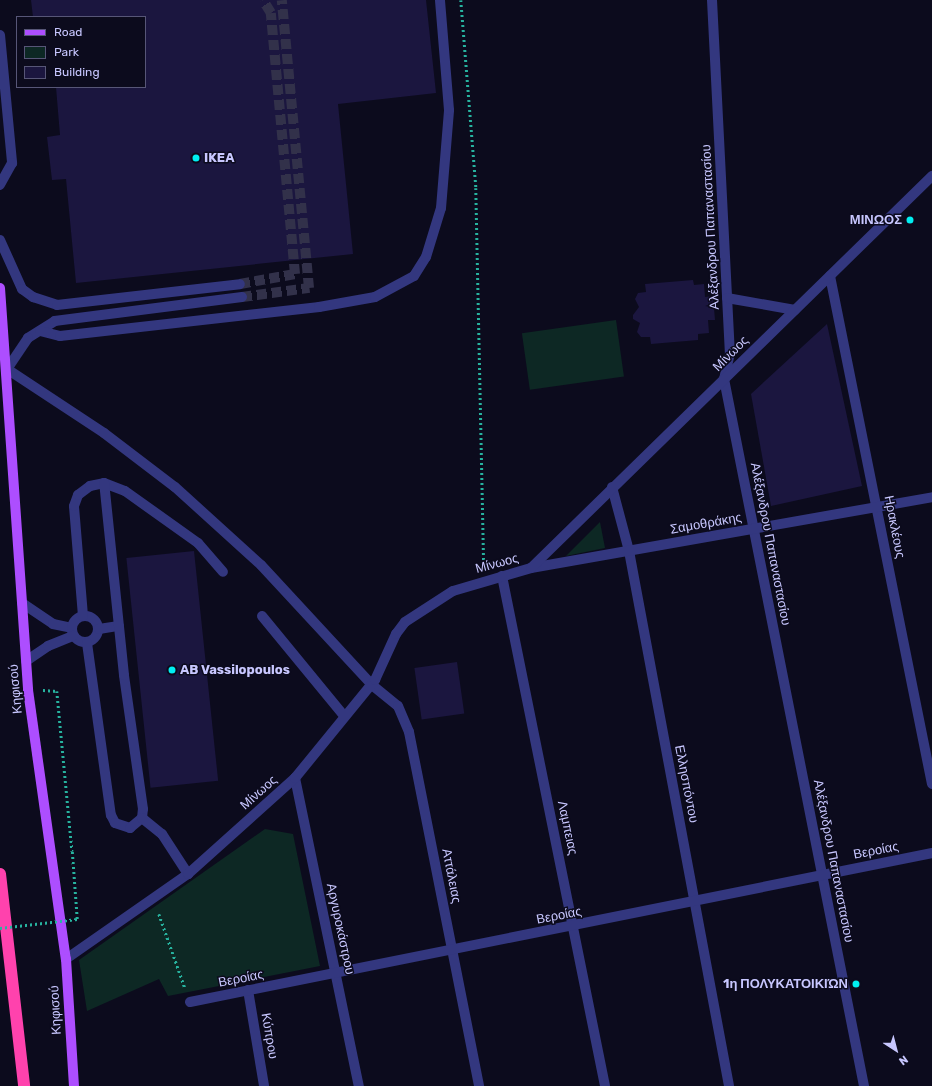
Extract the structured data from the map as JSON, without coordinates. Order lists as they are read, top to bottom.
{
  "streets": {
    "main road": ["Κηφισού"],
    "street": [
      "Αλέξανδρου Παπαναστασίου",
      "Μίνωος",
      "Σαμοθράκης",
      "Ηρακλέους",
      "Ελλησπόντου",
      "Λαμπειας",
      "Βεροίας",
      "Αττάλειας",
      "Αργυροκάστρου",
      "Κύπρου"
    ]
  },
  "crossings": [
    ["Αλέξανδρου Παπαναστασίου", "Μίνωος"],
    ["Αλέξανδρου Παπαναστασίου", "Σαμοθράκης"],
    ["Αλέξανδρου Παπαναστασίου", "Βεροίας"],
    ["Μίνωος", "Σαμοθράκης"],
    ["Μίνωος", "Ηρακλέους"],
    ["Μίνωος", "Κηφισού"],
    ["Μίνωος", "Ελλησπόντου"],
    ["Μίνωος", "Λαμπειας"],
    ["Μίνωος", "Αττάλειας"],
    ["Μίνωος", "Αργυροκάστρου"],
    ["Σαμοθράκης", "Ηρακλέους"],
    ["Σαμοθράκης", "Ελλησπόντου"],
    ["Κηφισού", "Αττάλειας"],
    ["Ελλησπόντου", "Βεροίας"],
    ["Λαμπειας", "Βεροίας"],
    ["Βεροίας", "Αττάλειας"],
    ["Βεροίας", "Αργυροκάστρου"],
    ["Βεροίας", "Κύπρου"]
  ],
  "places": [
    "IKEA",
    "ΜΙΝΩΟΣ",
    "AB Vassilopoulos",
    "1η ΠΟΛΥΚΑΤΟΙΚΙΏΝ"
  ],
  "legend": ["Road", "Park", "Building"],
  "north": "bottom right"
}
